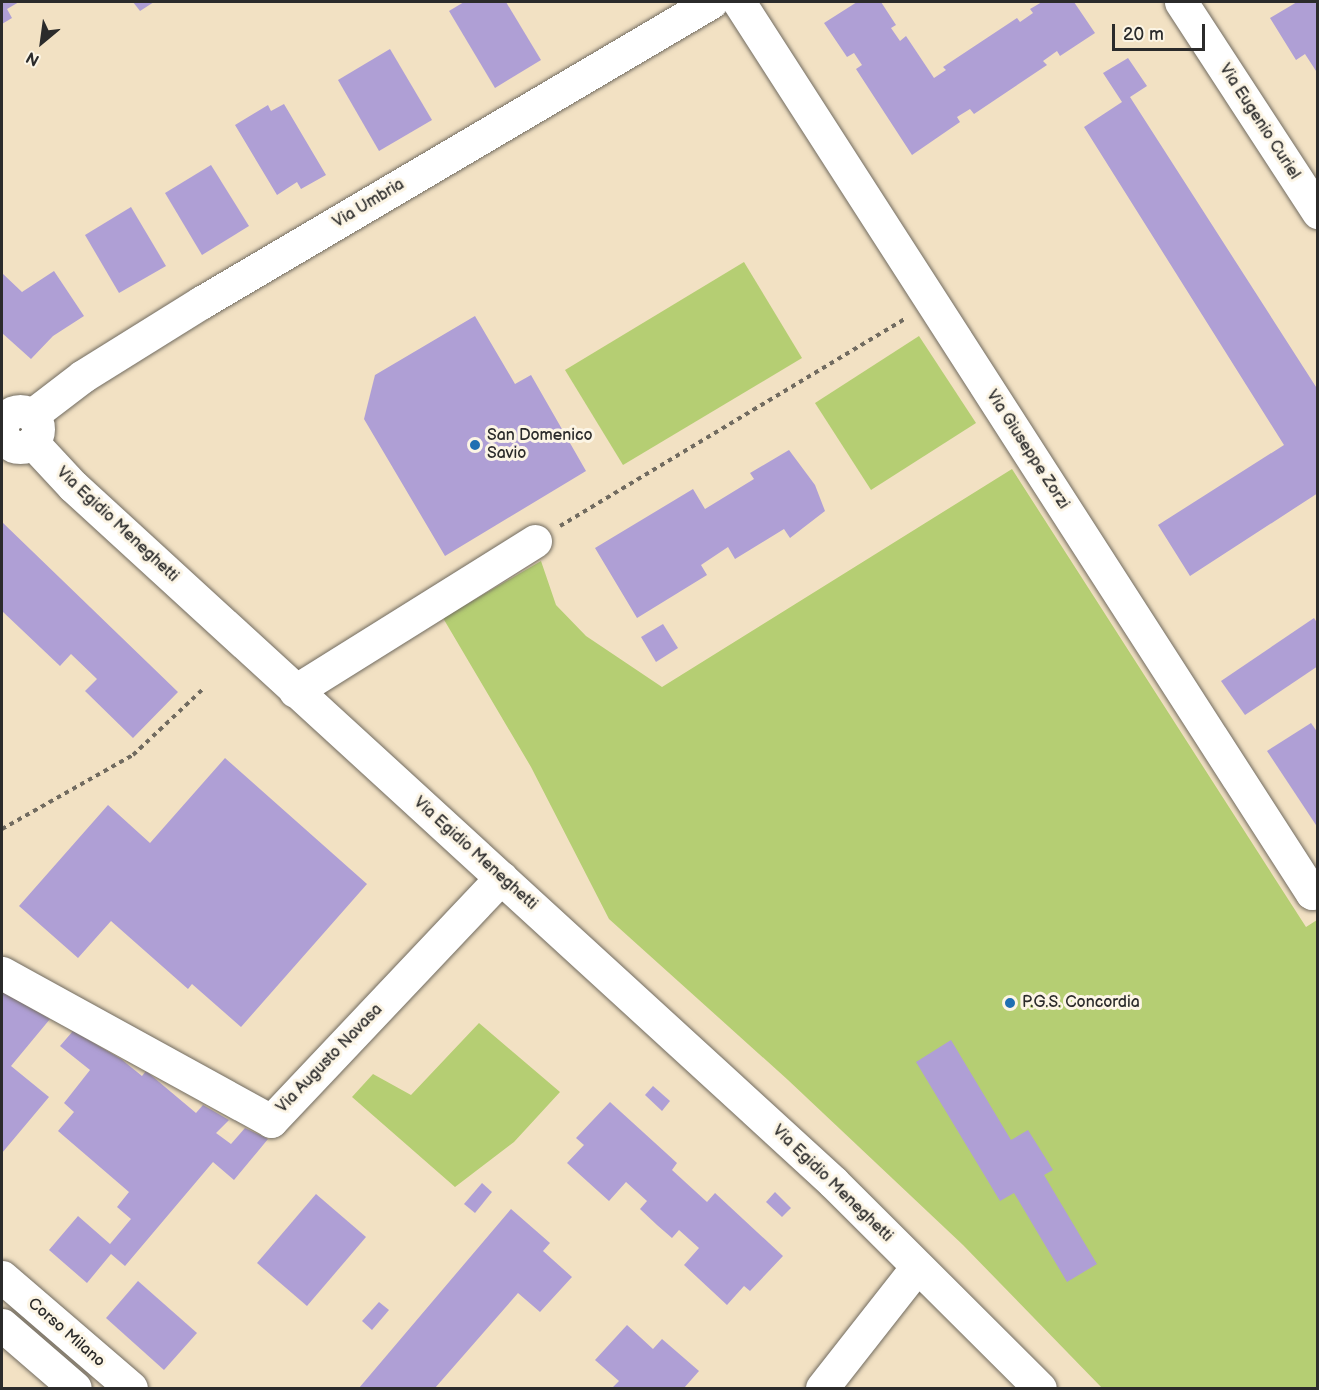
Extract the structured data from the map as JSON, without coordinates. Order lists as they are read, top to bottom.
{
  "streets": {
    "street": [
      "Via Eugenio Curiel",
      "Via Umbria",
      "Via Giuseppe Zorzi",
      "Via Egidio Meneghetti",
      "Via Augusto Navasa",
      "Corso Milano"
    ]
  },
  "crossings": [
    ["Via Umbria", "Via Egidio Meneghetti"],
    ["Via Egidio Meneghetti", "Via Augusto Navasa"]
  ],
  "places": ["San Domenico Savio", "P.G.S. Concordia"],
  "scale_bar": "20 m",
  "north": "bottom left"
}
